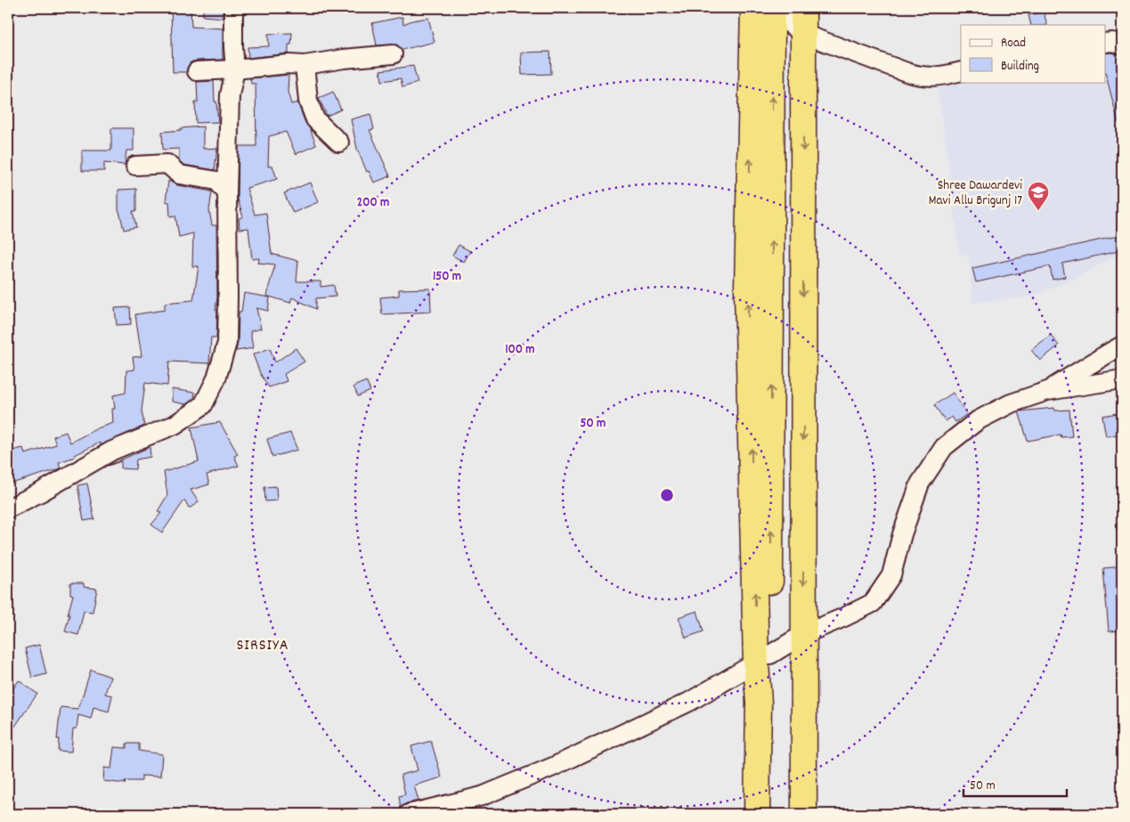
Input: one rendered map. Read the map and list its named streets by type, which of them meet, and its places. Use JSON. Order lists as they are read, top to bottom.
{
  "districts": ["SIRSIYA"],
  "places": {
    "school or university": ["Shree Dawardevi Mavi Allu Brigunj 17"]
  },
  "legend": ["Road", "Building"],
  "scale_bar": "50 m",
  "rings": [
    "200 m",
    "150 m",
    "100 m",
    "50 m"
  ]
}
